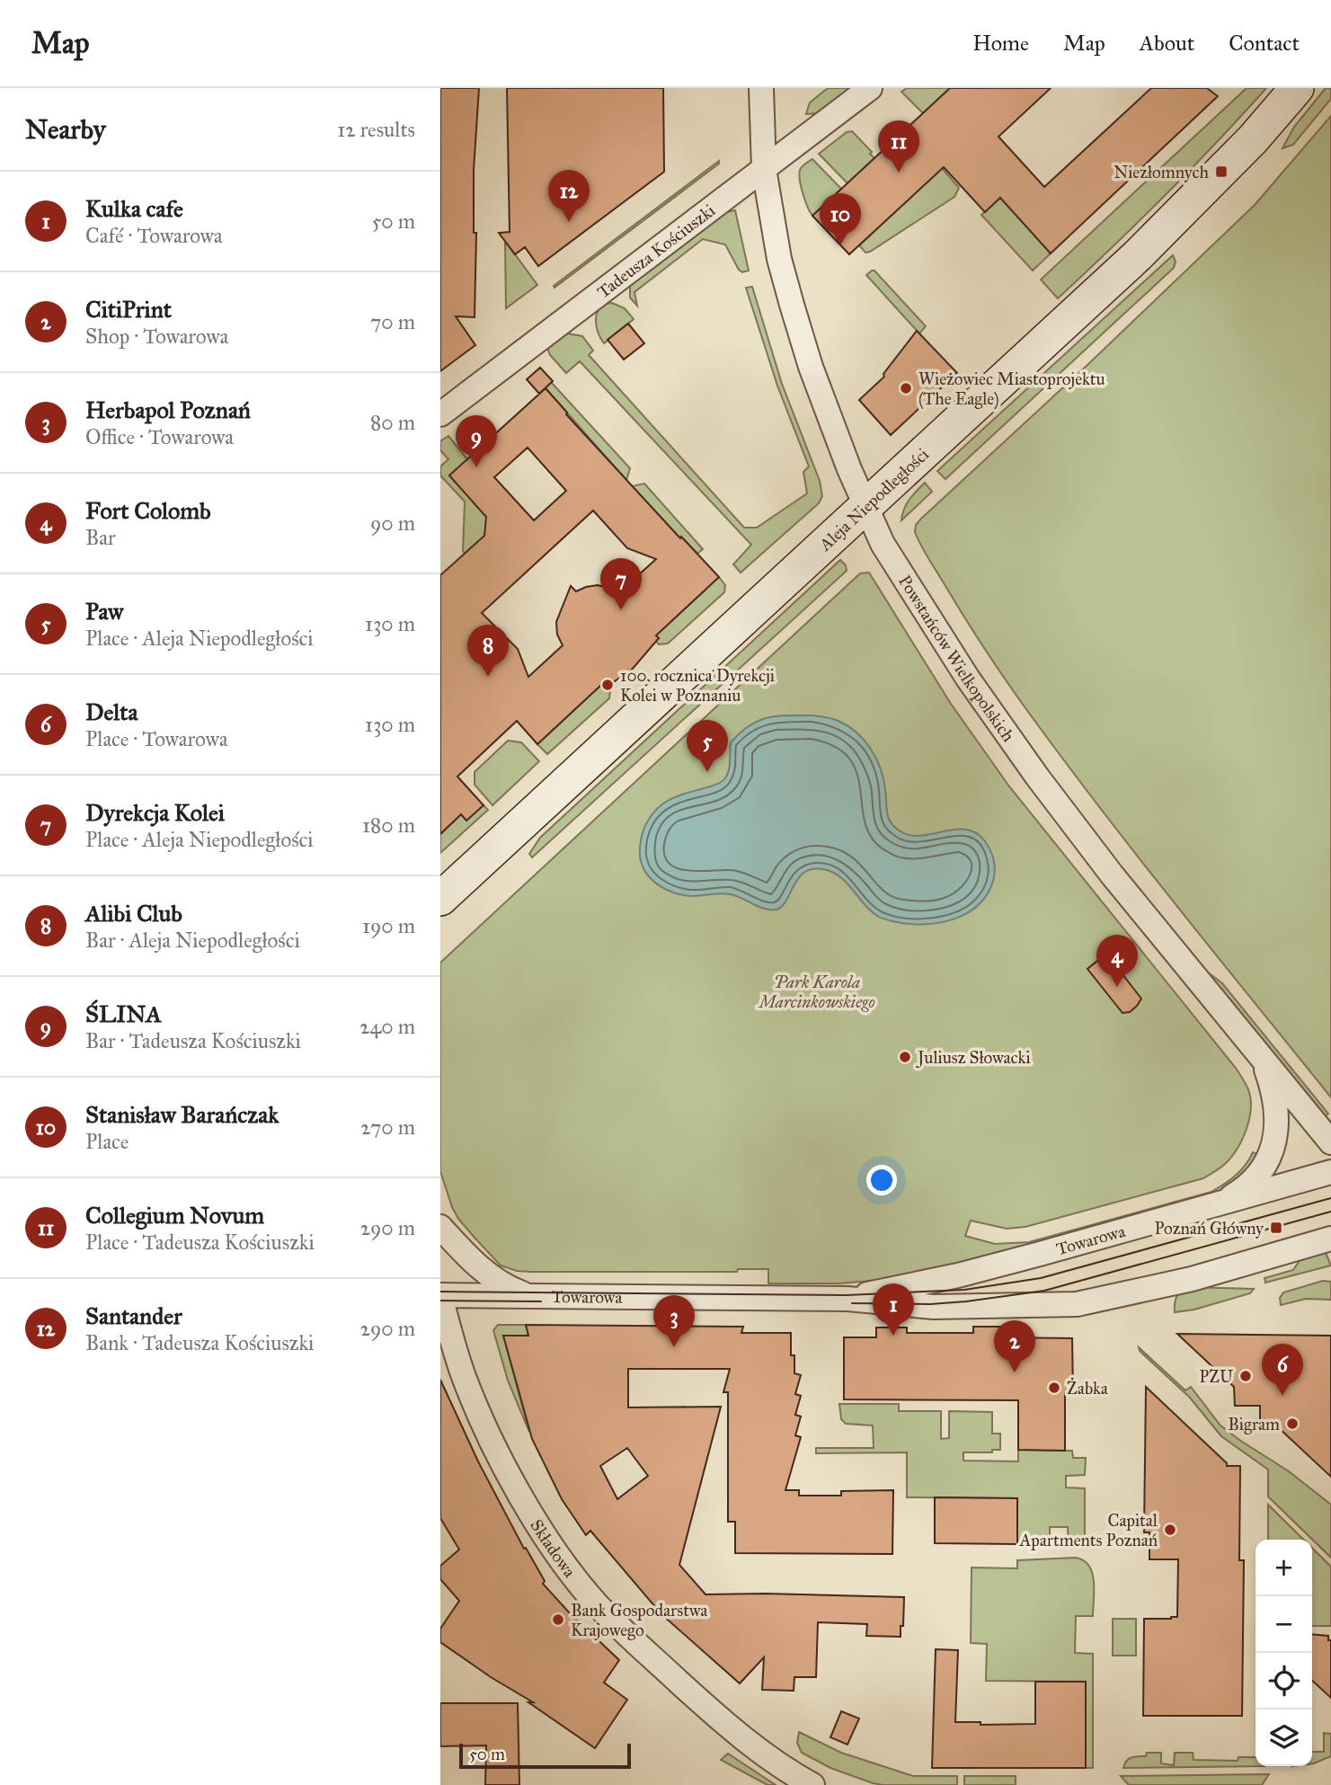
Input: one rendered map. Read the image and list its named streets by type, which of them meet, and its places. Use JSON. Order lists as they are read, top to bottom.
{
  "streets": {
    "street": [
      "Tadeusza Kościuszki",
      "Aleja Niepodległości",
      "Powstańców Wielkopolskich",
      "Towarowa",
      "Składowa"
    ]
  },
  "crossings": [
    ["Tadeusza Kościuszki", "Powstańców Wielkopolskich"],
    ["Aleja Niepodległości", "Powstańców Wielkopolskich"],
    ["Towarowa", "Składowa"]
  ],
  "parks": ["Park Karola Marcinkowskiego"],
  "places": {
    "transit": ["Niezłomnych", "Poznań Główny"],
    "other": [
      "Wieżowiec Miastoprojektu (The Eagle)",
      "100. rocznica Dyrekcji Kolei w Poznaniu",
      "Juliusz Słowacki",
      "PZU",
      "Żabka",
      "Bigram",
      "Capital Apartments Poznań",
      "Bank Gospodarstwa Krajowego"
    ]
  },
  "scale_bar": "50 m",
  "page": {
    "header": "Map",
    "nav": [
      "Home",
      "Map",
      "About",
      "Contact"
    ],
    "heading": ["Nearby", "12 results"],
    "pins": [
      "11",
      "12",
      "10",
      "9",
      "7",
      "8",
      "5",
      "4",
      "1",
      "3",
      "2",
      "6"
    ],
    "list": [
      {
        "mark": "1",
        "name": "Kulka cafe",
        "note": "Café · Towarowa",
        "value": "50 m"
      },
      {
        "mark": "2",
        "name": "CitiPrint",
        "note": "Shop · Towarowa",
        "value": "70 m"
      },
      {
        "mark": "3",
        "name": "Herbapol Poznań",
        "note": "Office · Towarowa",
        "value": "80 m"
      },
      {
        "mark": "4",
        "name": "Fort Colomb",
        "note": "Bar",
        "value": "90 m"
      },
      {
        "mark": "5",
        "name": "Paw",
        "note": "Place · Aleja Niepodległości",
        "value": "130 m"
      },
      {
        "mark": "6",
        "name": "Delta",
        "note": "Place · Towarowa",
        "value": "130 m"
      },
      {
        "mark": "7",
        "name": "Dyrekcja Kolei",
        "note": "Place · Aleja Niepodległości",
        "value": "180 m"
      },
      {
        "mark": "8",
        "name": "Alibi Club",
        "note": "Bar · Aleja Niepodległości",
        "value": "190 m"
      },
      {
        "mark": "9",
        "name": "ŚLINA",
        "note": "Bar · Tadeusza Kościuszki",
        "value": "240 m"
      },
      {
        "mark": "10",
        "name": "Stanisław Barańczak",
        "note": "Place",
        "value": "270 m"
      },
      {
        "mark": "11",
        "name": "Collegium Novum",
        "note": "Place · Tadeusza Kościuszki",
        "value": "290 m"
      },
      {
        "mark": "12",
        "name": "Santander",
        "note": "Bank · Tadeusza Kościuszki",
        "value": "290 m"
      }
    ],
    "map_buttons": ["+", "−"],
    "scale": "50 m"
  }
}
